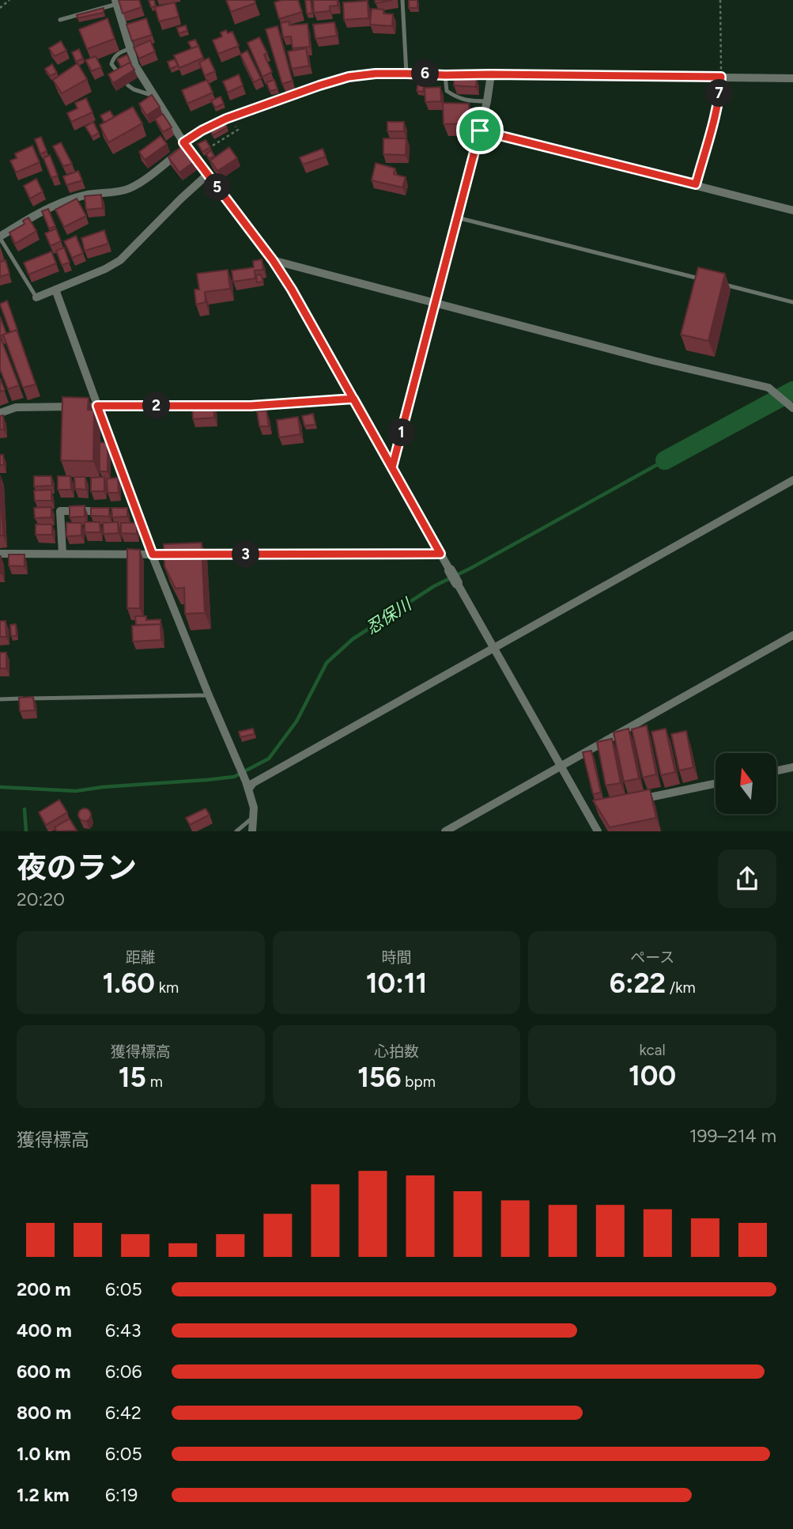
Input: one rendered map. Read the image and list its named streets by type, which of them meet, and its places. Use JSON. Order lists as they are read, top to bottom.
{
  "water": ["忍保川"],
  "north": "top",
  "page": {
    "pins": [
      "6",
      "7",
      "5",
      "2",
      "1",
      "3"
    ],
    "heading": ["夜のラン", "20:20"],
    "stats": [
      ["距離", "1.60 km"],
      ["時間", "10:11"],
      ["ペース", "6:22 /km"],
      ["獲得標高", "15 m"],
      ["心拍数", "156 bpm"],
      ["kcal", "100"]
    ],
    "chart": ["獲得標高", "199–214 m"],
    "list": [
      {
        "name": "200 m",
        "note": "6:05"
      },
      {
        "name": "400 m",
        "note": "6:43"
      },
      {
        "name": "600 m",
        "note": "6:06"
      },
      {
        "name": "800 m",
        "note": "6:42"
      },
      {
        "name": "1.0 km",
        "note": "6:05"
      },
      {
        "name": "1.2 km",
        "note": "6:19"
      }
    ]
  }
}
